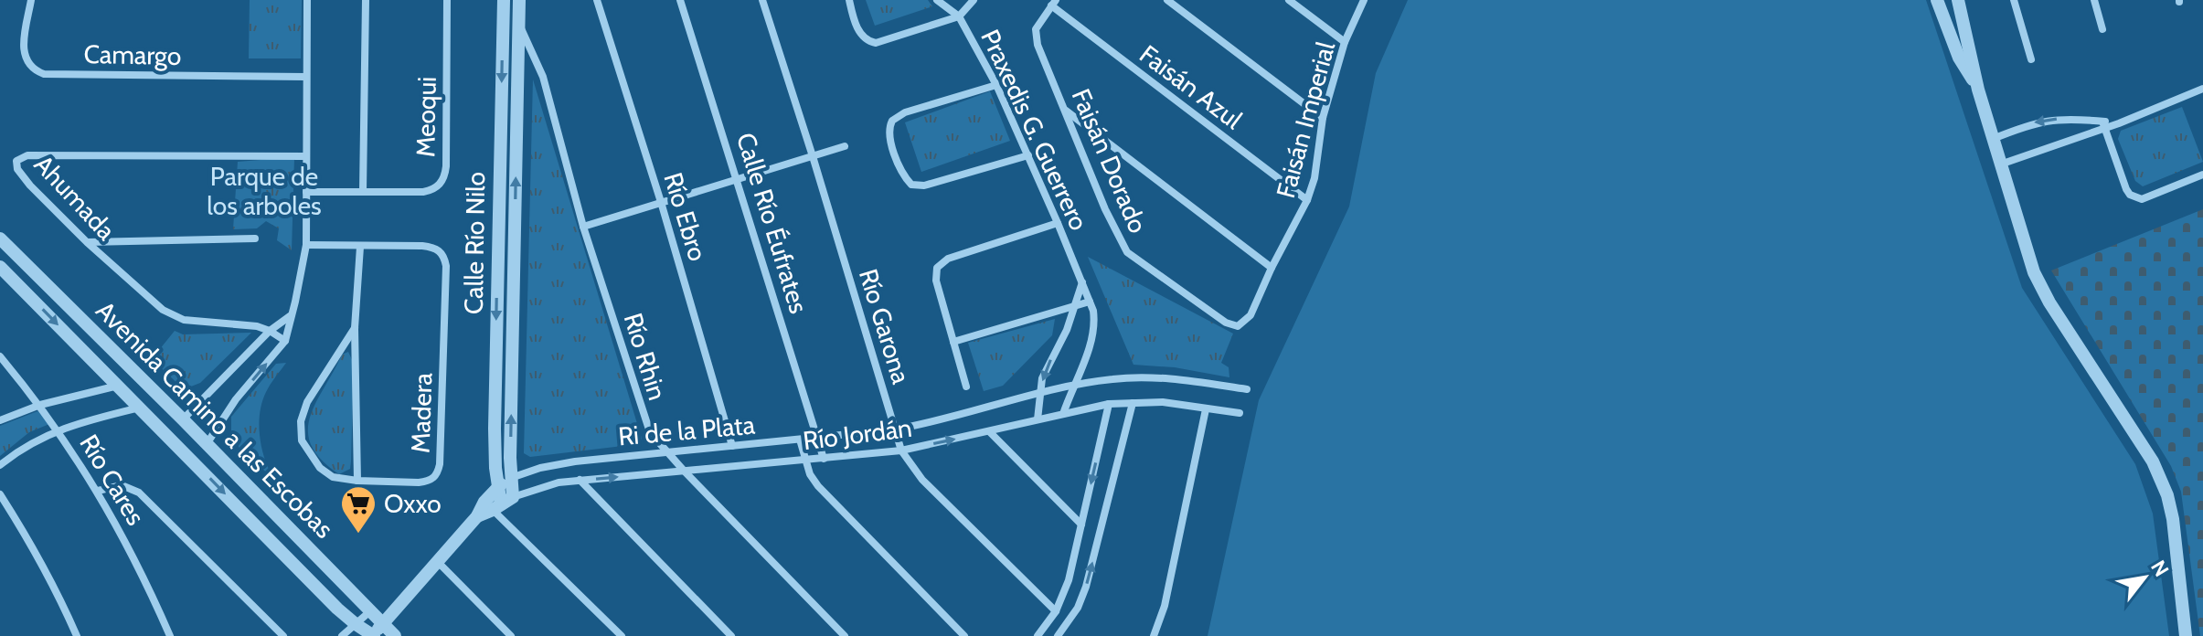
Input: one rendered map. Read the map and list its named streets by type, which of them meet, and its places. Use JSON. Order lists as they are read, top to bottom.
{
  "streets": {
    "street": [
      "Camargo",
      "Faisán Azul",
      "Meoqui",
      "Faisán Imperial",
      "Praxedis G. Guerrero",
      "Faisán Dorado",
      "Ahumada",
      "Río Ebro",
      "Calle Río Éufrates",
      "Calle Río Nilo",
      "Río Garona",
      "Río Rhin",
      "Madera",
      "Avenida Camino a las Escobas",
      "Ri de la Plata",
      "Río Jordán",
      "Río Cares"
    ]
  },
  "crossings": [
    ["Faisán Azul", "Faisán Imperial"],
    ["Faisán Azul", "Faisán Dorado"],
    ["Faisán Imperial", "Faisán Dorado"],
    ["Praxedis G. Guerrero", "Río Jordán"],
    ["Río Ebro", "Ri de la Plata"],
    ["Calle Río Éufrates", "Ri de la Plata"],
    ["Calle Río Éufrates", "Río Jordán"],
    ["Calle Río Nilo", "Río Rhin"],
    ["Calle Río Nilo", "Ri de la Plata"],
    ["Calle Río Nilo", "Río Jordán"],
    ["Río Garona", "Ri de la Plata"],
    ["Río Garona", "Río Jordán"],
    ["Río Rhin", "Ri de la Plata"],
    ["Río Rhin", "Río Jordán"]
  ],
  "parks": ["Parque de los arboles"],
  "places": {
    "supermarket": ["Oxxo"]
  },
  "north": "top right"
}
